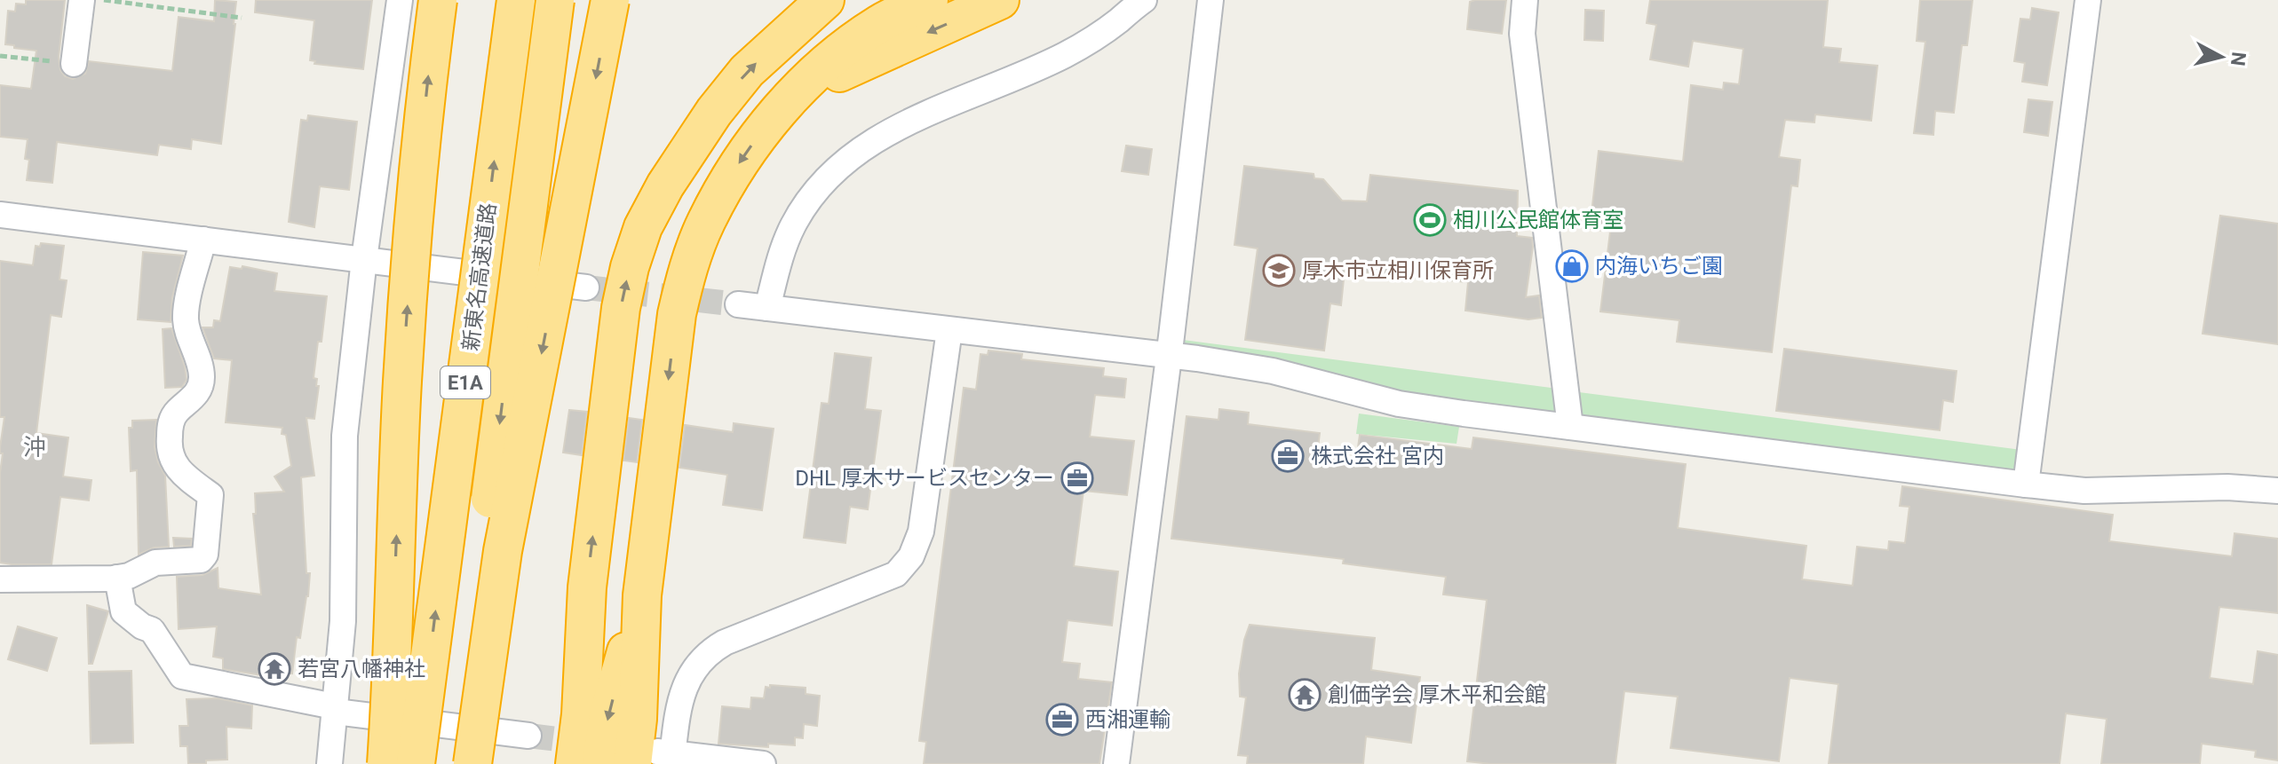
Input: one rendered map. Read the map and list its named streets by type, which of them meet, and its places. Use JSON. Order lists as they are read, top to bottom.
{
  "streets": {
    "highway": ["新東名高速道路", "E1A"]
  },
  "districts": ["沖"],
  "places": {
    "sports": ["相川公民館体育室"],
    "shop": ["内海いちご園"],
    "school or university": ["厚木市立相川保育所"],
    "office": ["株式会社 宮内", "DHL 厚木サービスセンター", "西湘運輸"],
    "temple": ["若宮八幡神社", "創価学会 厚木平和会館"]
  },
  "north": "right"
}
